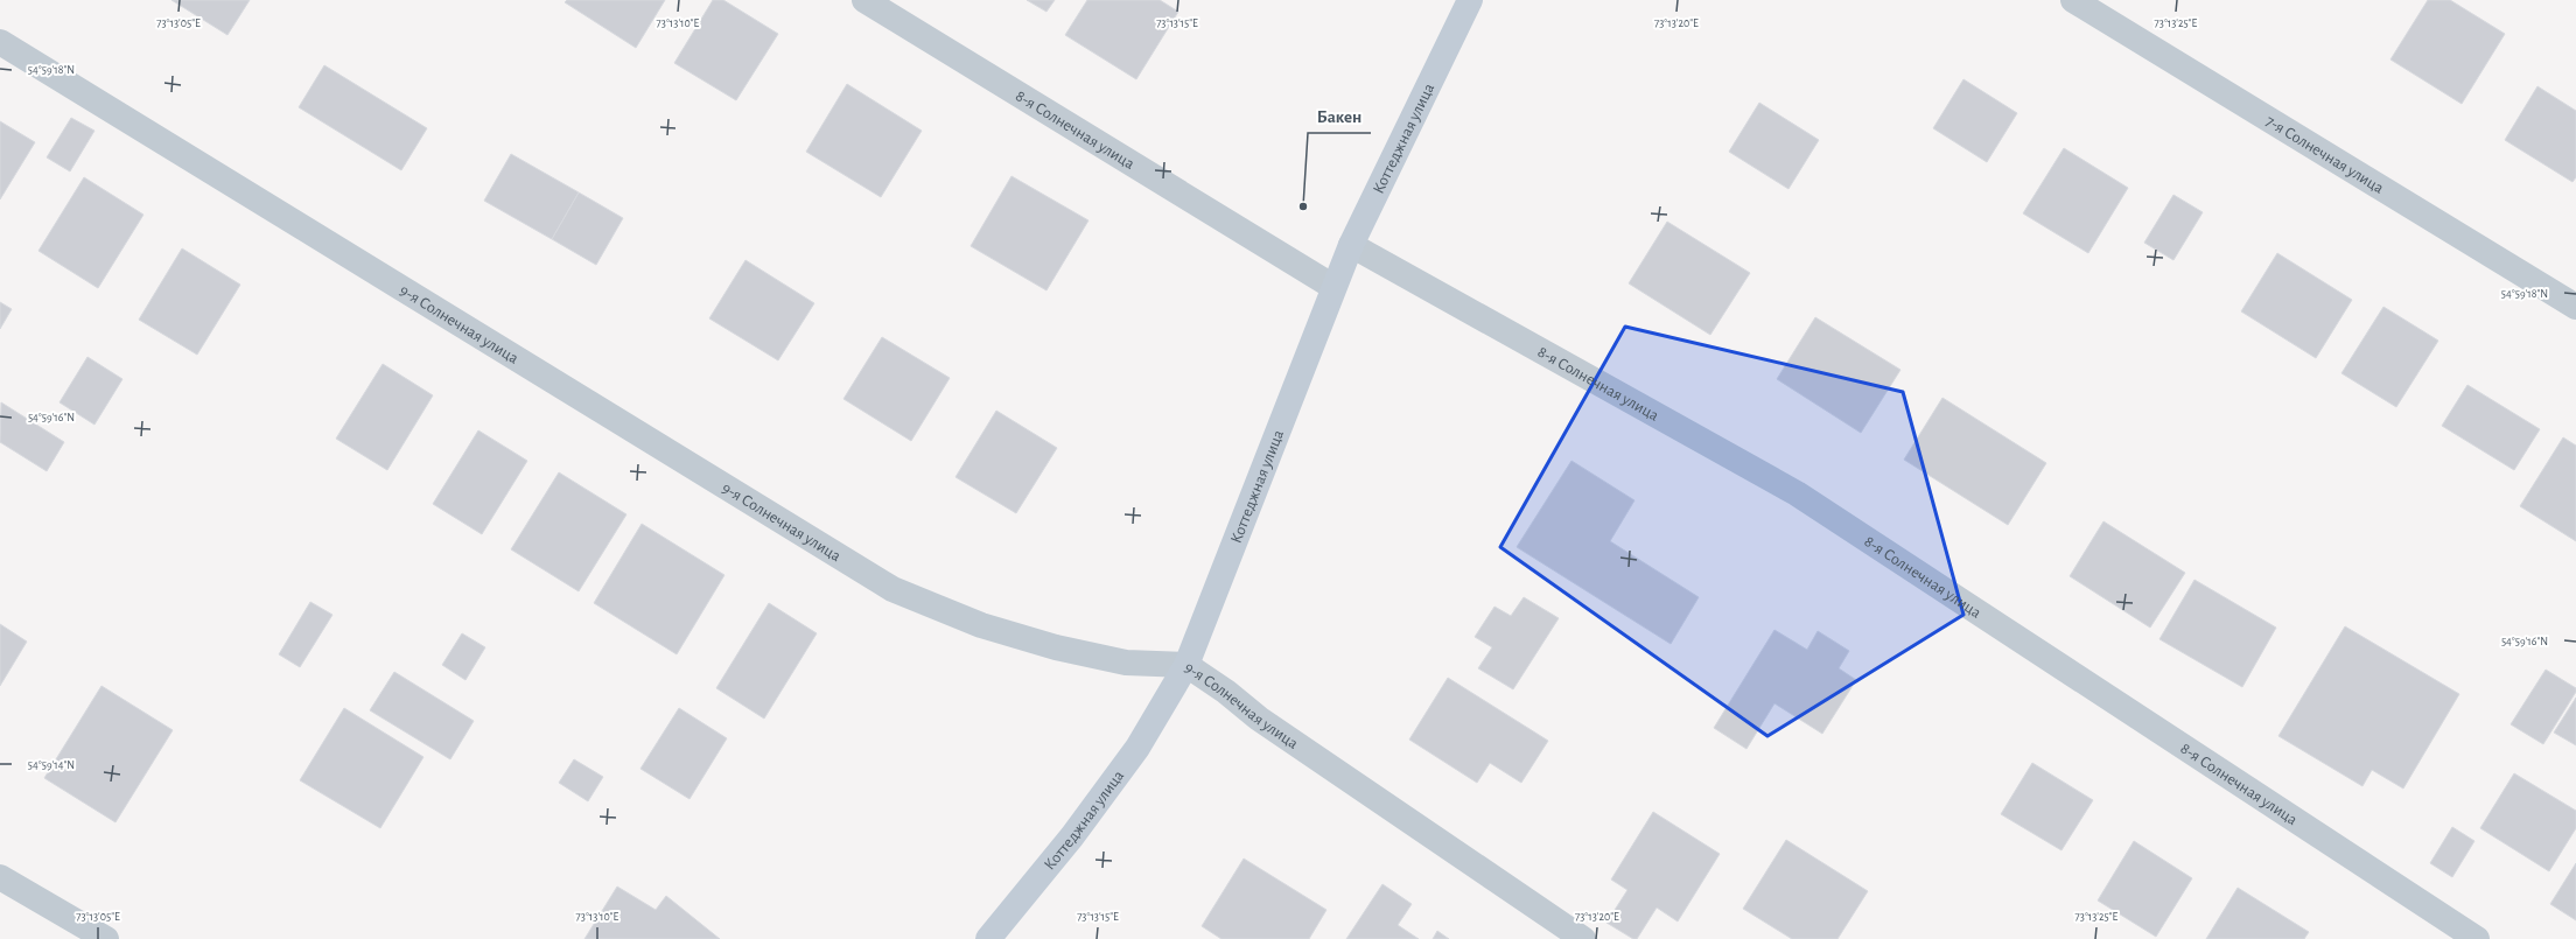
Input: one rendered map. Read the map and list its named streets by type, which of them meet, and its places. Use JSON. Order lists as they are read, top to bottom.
{
  "streets": {
    "street": [
      "8-я Солнечная улица",
      "Коттеджная улица",
      "7-я Солнечная улица",
      "9-я Солнечная улица"
    ]
  },
  "crossings": [
    ["8-я Солнечная улица", "Коттеджная улица"],
    ["Коттеджная улица", "9-я Солнечная улица"]
  ],
  "places": ["Бакен"],
  "coordinates": [
    "73°13'05\"E",
    "73°13'10\"E",
    "73°13'15\"E",
    "73°13'20\"E",
    "73°13'25\"E",
    "54°59'18\"N",
    "54°59'16\"N",
    "54°59'14\"N"
  ]
}
